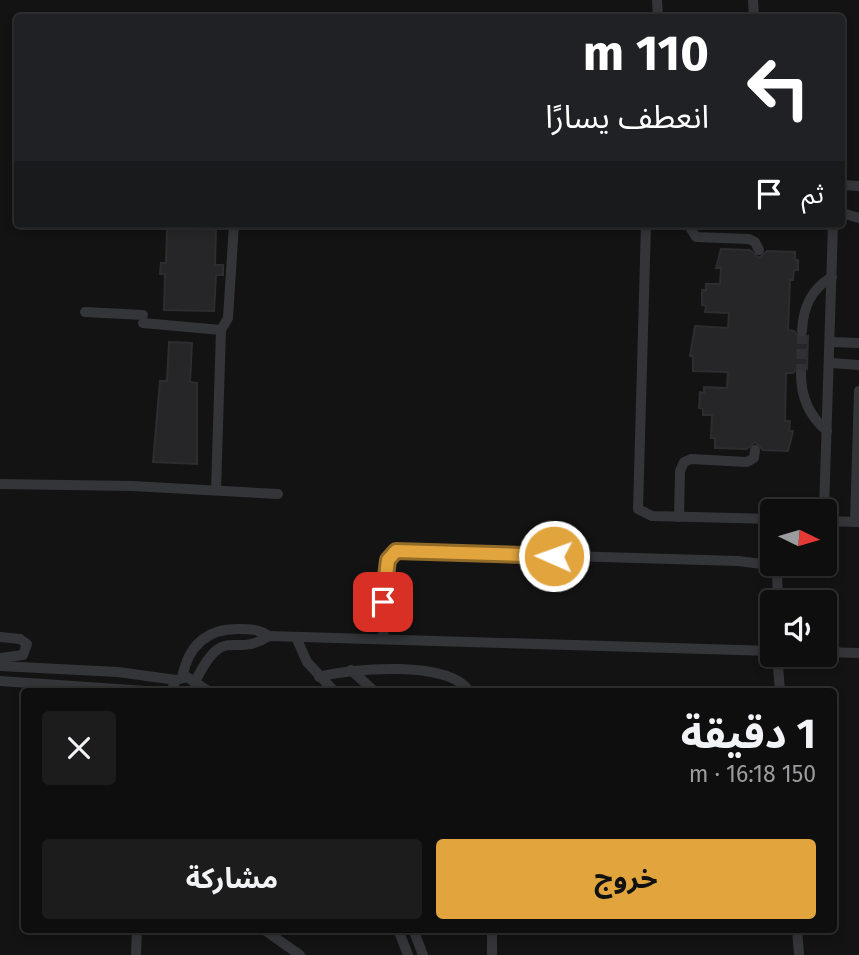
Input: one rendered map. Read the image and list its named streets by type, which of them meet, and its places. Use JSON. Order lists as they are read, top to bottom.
{
  "north": "right",
  "page": {
    "turn": ["110 m", "انعطف يسارًا"],
    "then": "ثم",
    "heading": ["1 دقيقة", "150 m · 16:18"],
    "buttons": ["خروج", "مشاركة"]
  }
}
